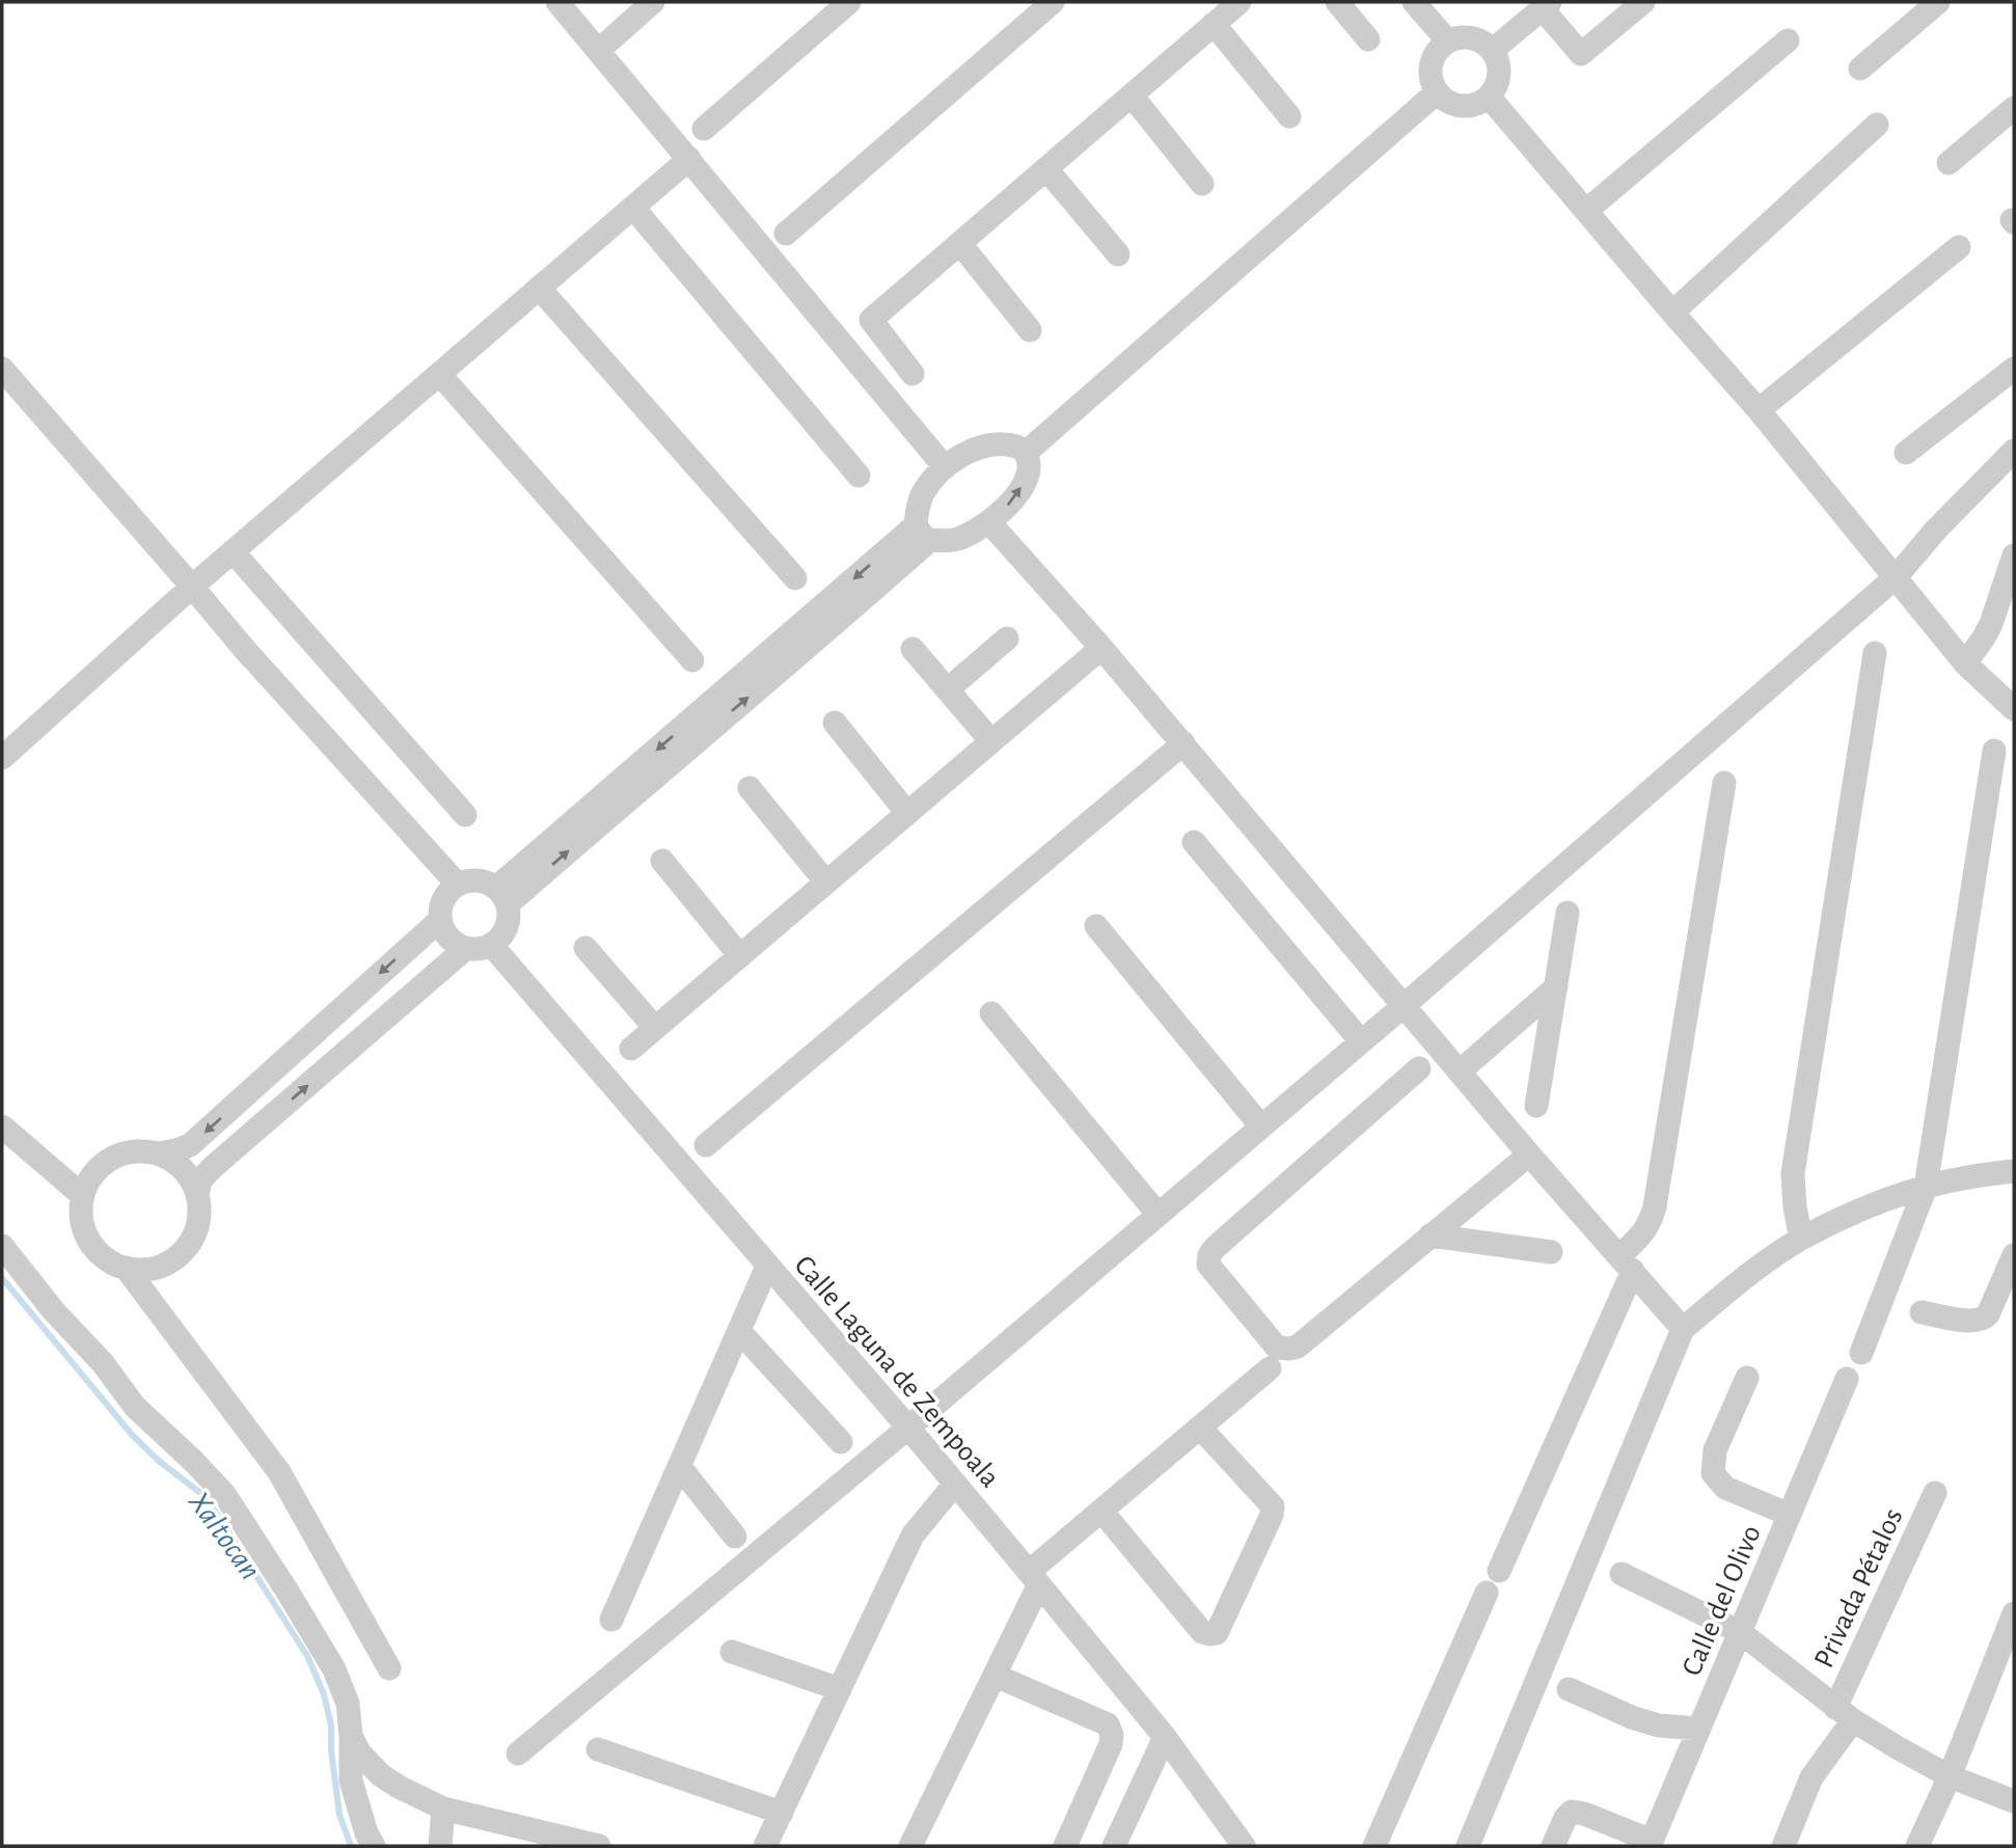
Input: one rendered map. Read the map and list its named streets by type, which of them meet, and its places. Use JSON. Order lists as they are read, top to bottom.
{
  "streets": {
    "street": ["Calle Laguna de Zempoala", "Privada Pétalos", "Calle del Olivo"]
  },
  "water": ["Xaltocan"]
}
